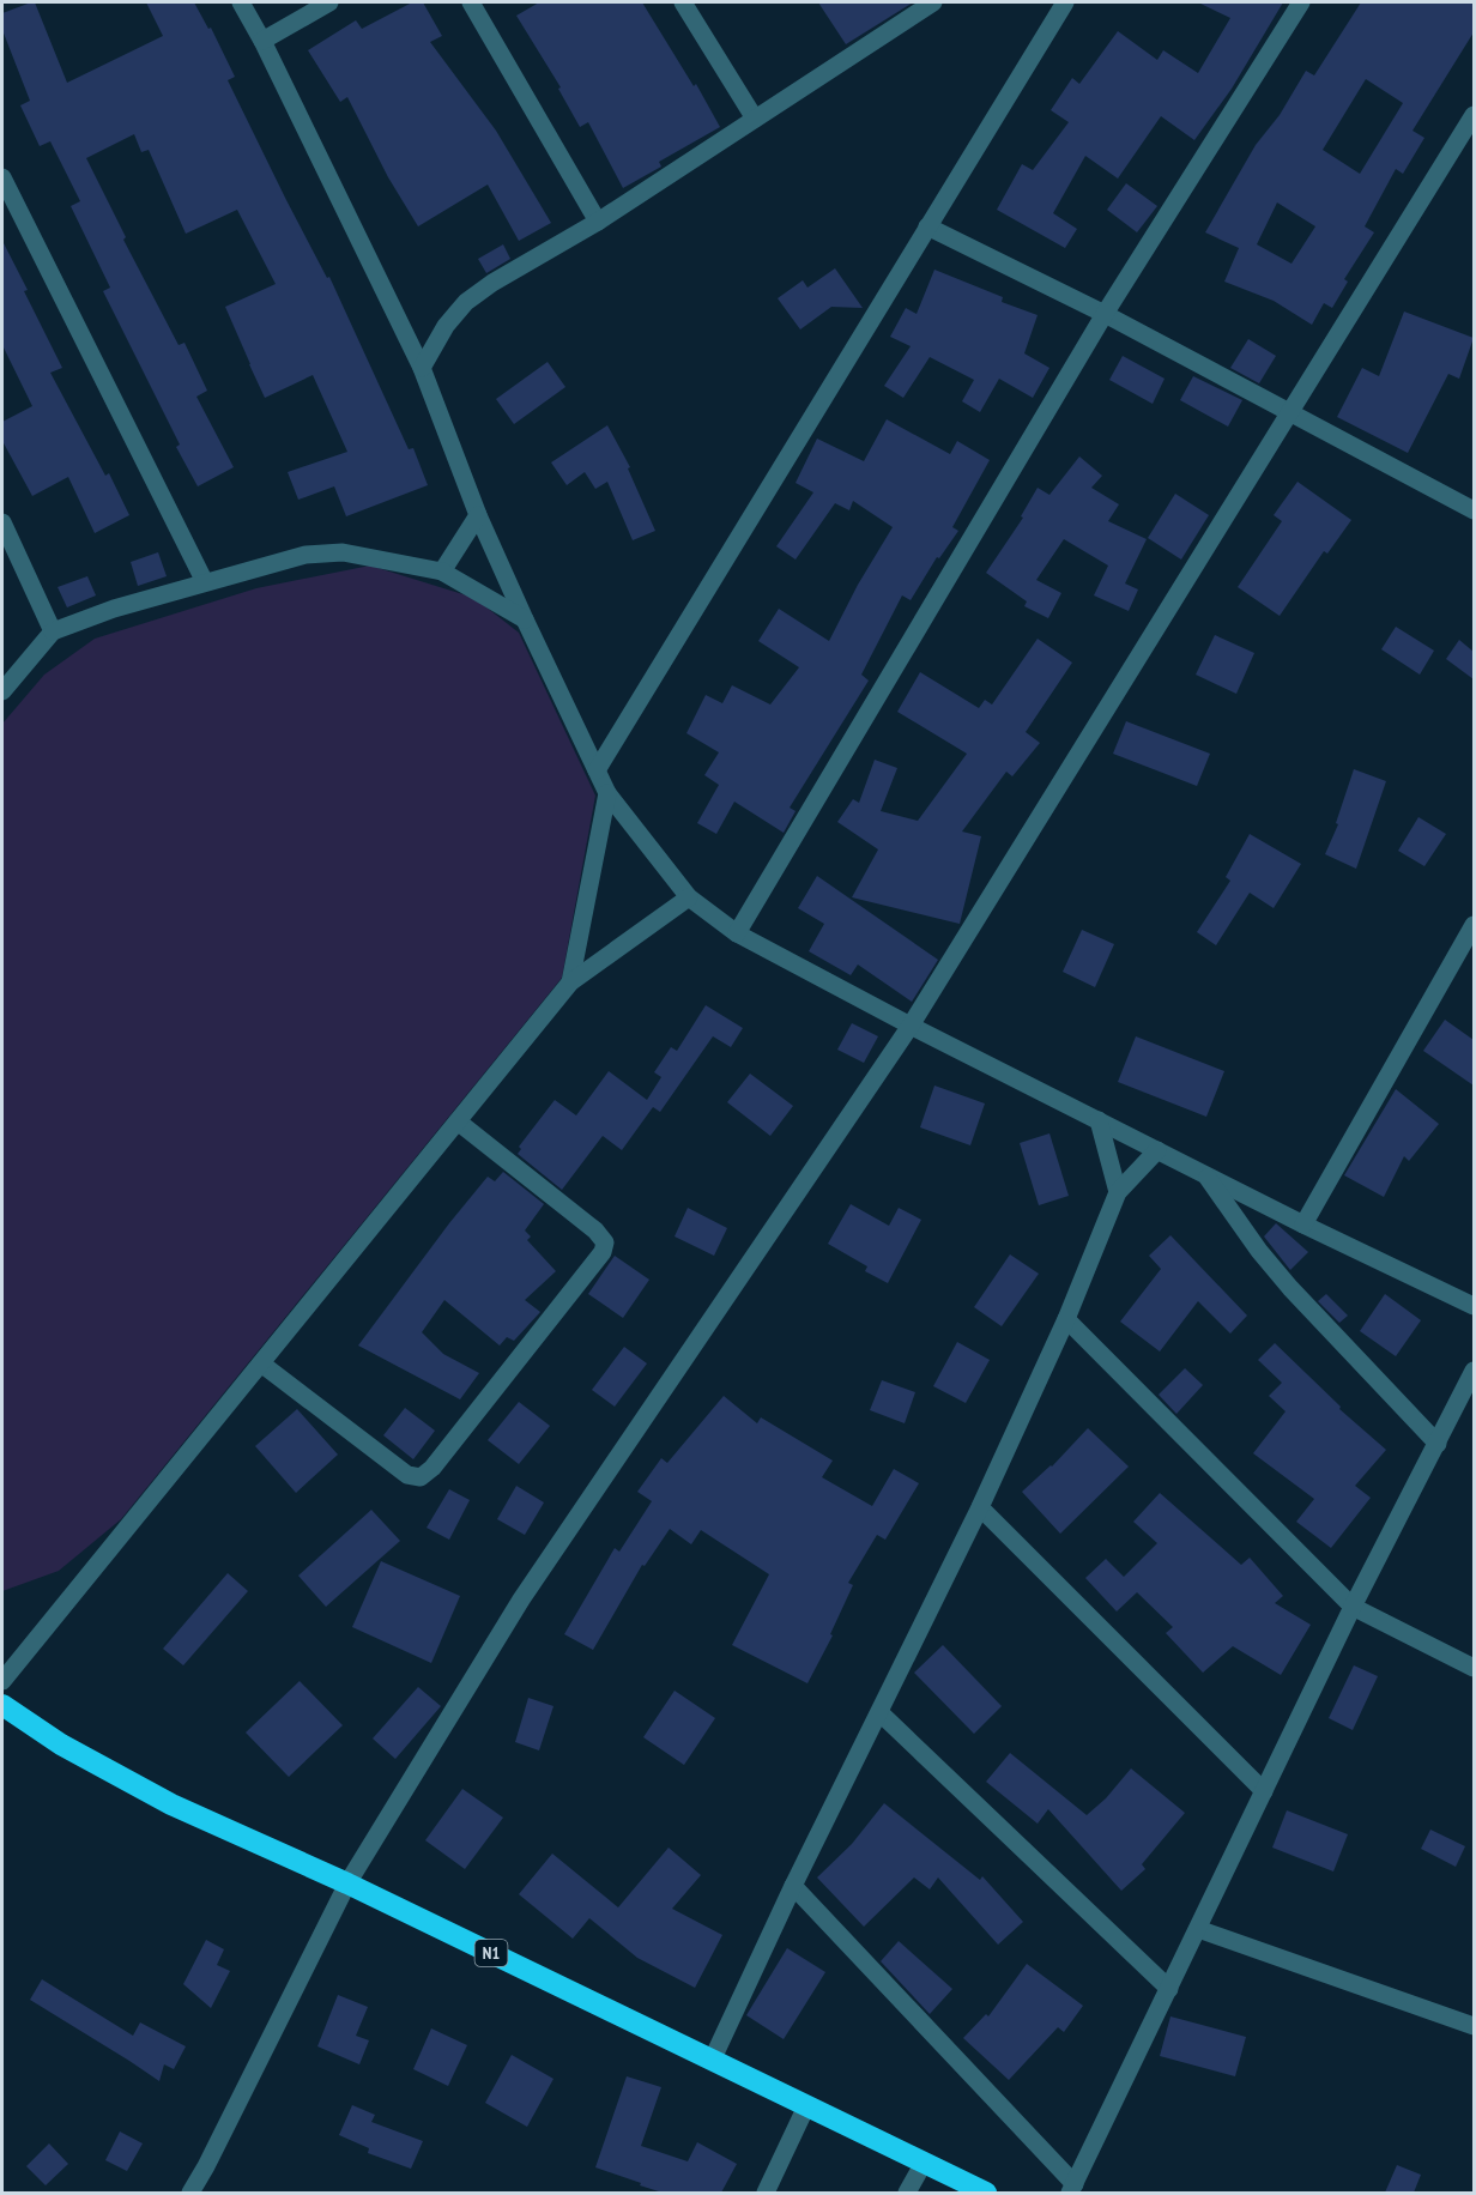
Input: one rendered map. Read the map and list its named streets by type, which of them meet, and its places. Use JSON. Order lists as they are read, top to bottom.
{
  "streets": {
    "highway": ["N1"]
  }
}
